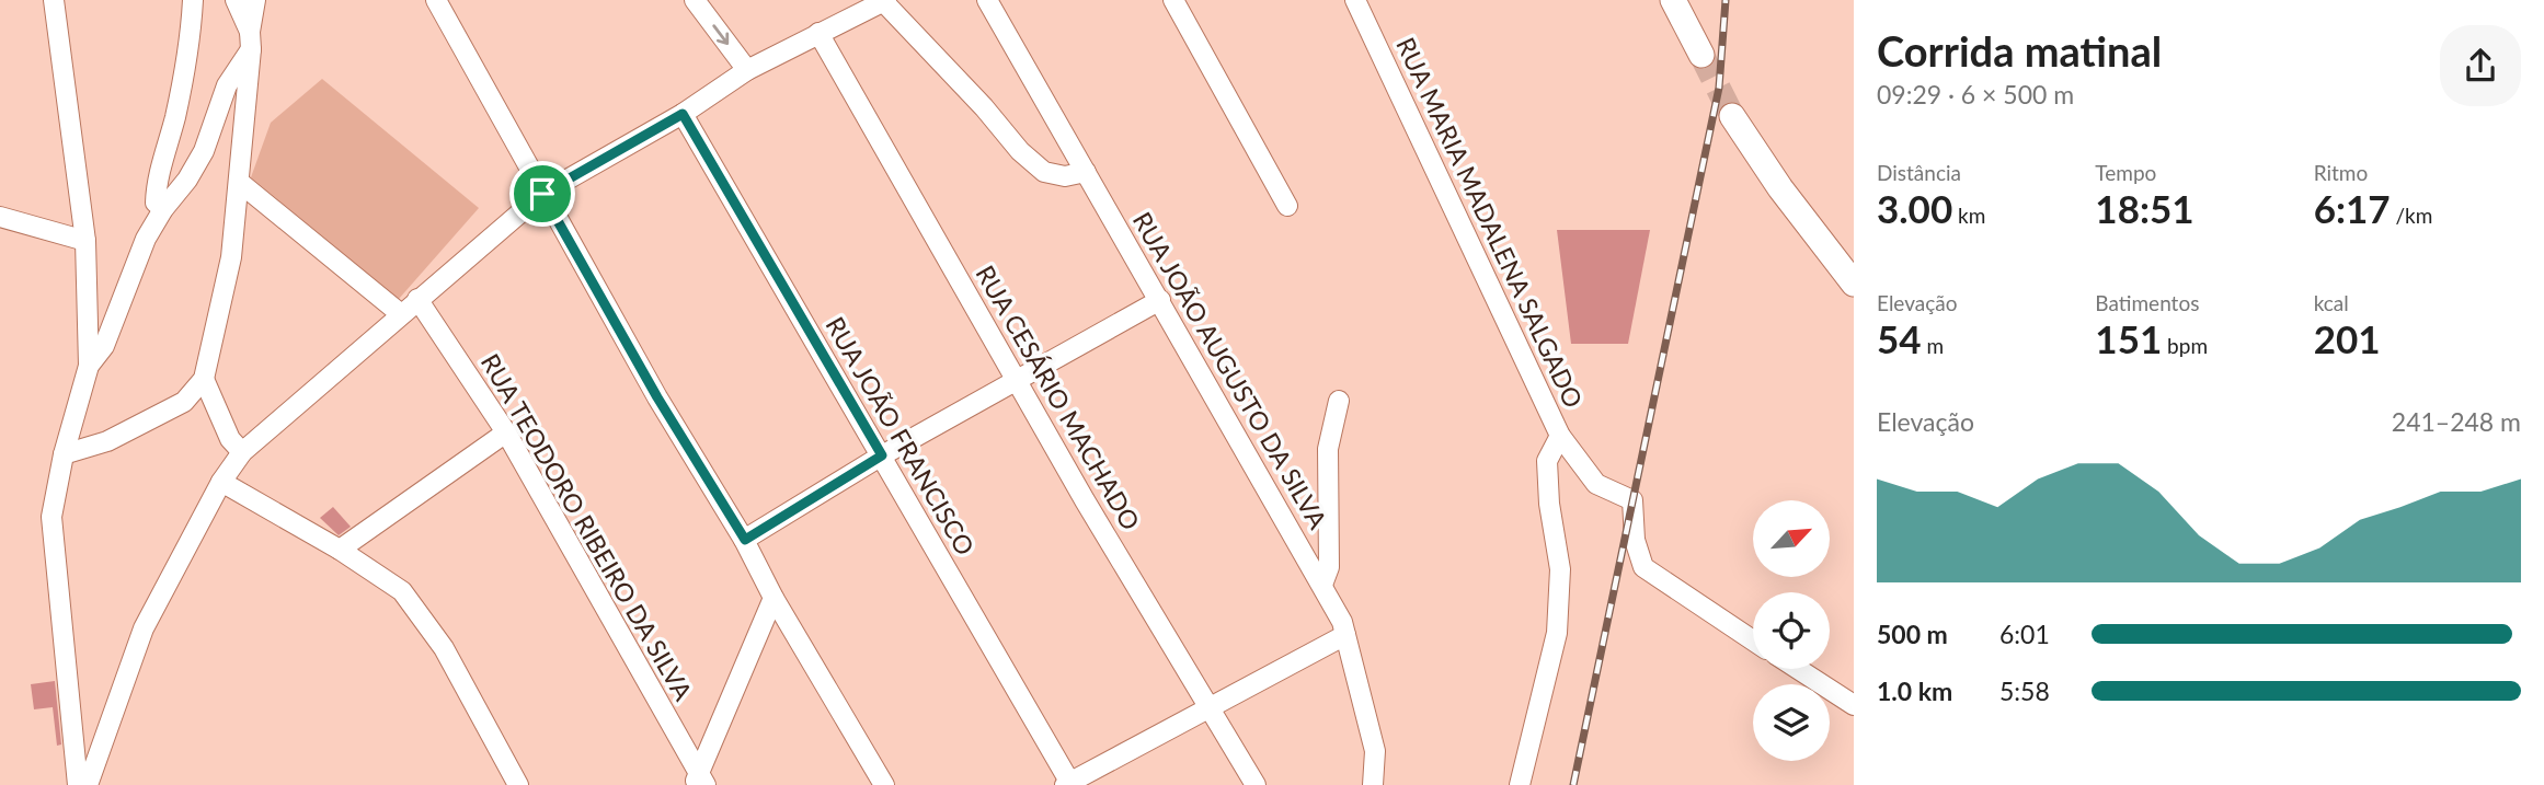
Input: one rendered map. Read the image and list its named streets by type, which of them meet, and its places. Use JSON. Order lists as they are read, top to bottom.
{
  "streets": {
    "street": [
      "RUA MARIA MADALENA SALGADO",
      "RUA JOÃO AUGUSTO DA SILVA",
      "RUA CESÁRIO MACHADO",
      "RUA JOÃO FRANCISCO",
      "RUA TEODORO RIBEIRO DA SILVA"
    ]
  },
  "north": "top right",
  "page": {
    "heading": ["Corrida matinal", "09:29 · 6 × 500 m"],
    "stats": [
      ["Distância", "3.00 km"],
      ["Tempo", "18:51"],
      ["Ritmo", "6:17 /km"],
      ["Elevação", "54 m"],
      ["Batimentos", "151 bpm"],
      ["kcal", "201"]
    ],
    "chart": ["Elevação", "241–248 m"],
    "list": [
      {
        "name": "500 m",
        "note": "6:01"
      },
      {
        "name": "1.0 km",
        "note": "5:58"
      }
    ]
  }
}
